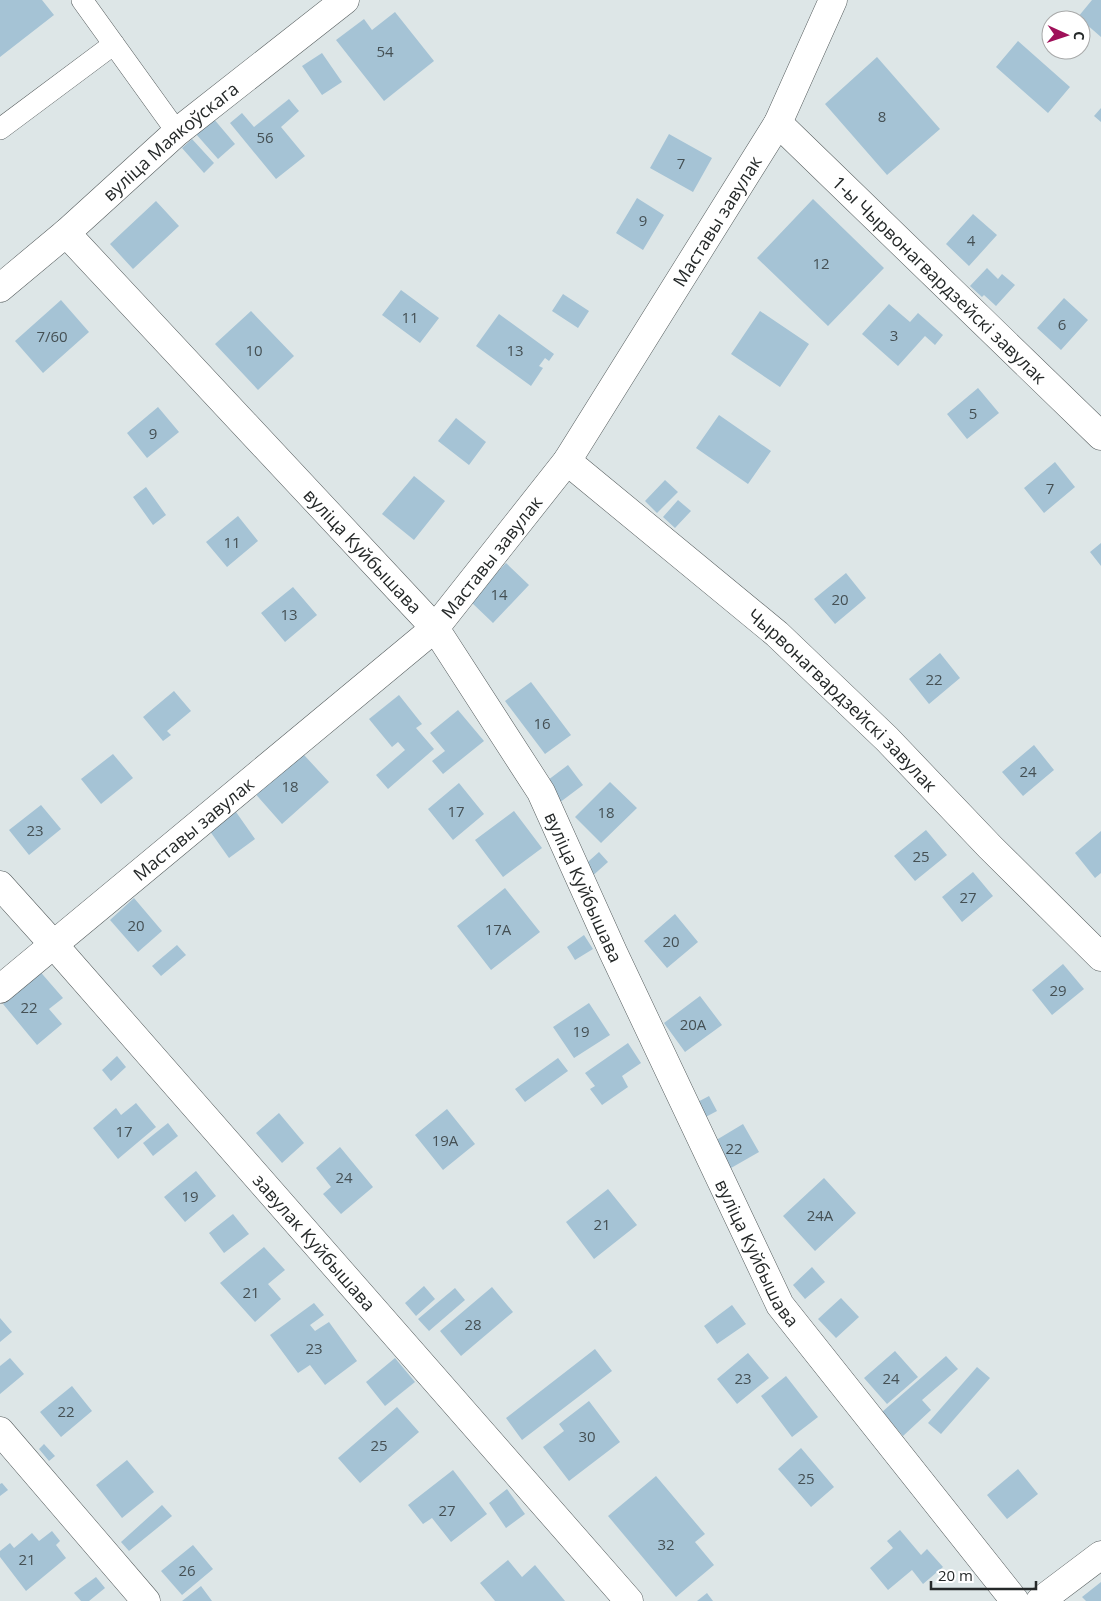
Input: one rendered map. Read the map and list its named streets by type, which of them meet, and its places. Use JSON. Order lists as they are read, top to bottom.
{
  "streets": {
    "street": [
      "вуліца Маякоўскага",
      "Маставы завулак",
      "1-ы Чырвонагвардзейскі завулак",
      "вуліца Куйбышава",
      "Чырвонагвардзейскі завулак",
      "завулак Куйбышава"
    ]
  },
  "crossings": [
    ["вуліца Маякоўскага", "вуліца Куйбышава"],
    ["Маставы завулак", "1-ы Чырвонагвардзейскі завулак"],
    ["Маставы завулак", "вуліца Куйбышава"],
    ["Маставы завулак", "Чырвонагвардзейскі завулак"],
    ["Маставы завулак", "завулак Куйбышава"]
  ],
  "house_numbers": [
    "54",
    "8",
    "56",
    "7",
    "9",
    "4",
    "12",
    "11",
    "6",
    "3",
    "7/60",
    "10",
    "13",
    "5",
    "9",
    "7",
    "11",
    "14",
    "20",
    "13",
    "22",
    "16",
    "24",
    "18",
    "17",
    "18",
    "23",
    "25",
    "27",
    "20",
    "17А",
    "20",
    "29",
    "22",
    "20А",
    "19",
    "17",
    "19А",
    "22",
    "24",
    "19",
    "24А",
    "21",
    "21",
    "28",
    "23",
    "23",
    "24",
    "22",
    "30",
    "25",
    "25",
    "27",
    "32",
    "21",
    "26"
  ],
  "scale_bar": "20 m",
  "north": "right"
}
